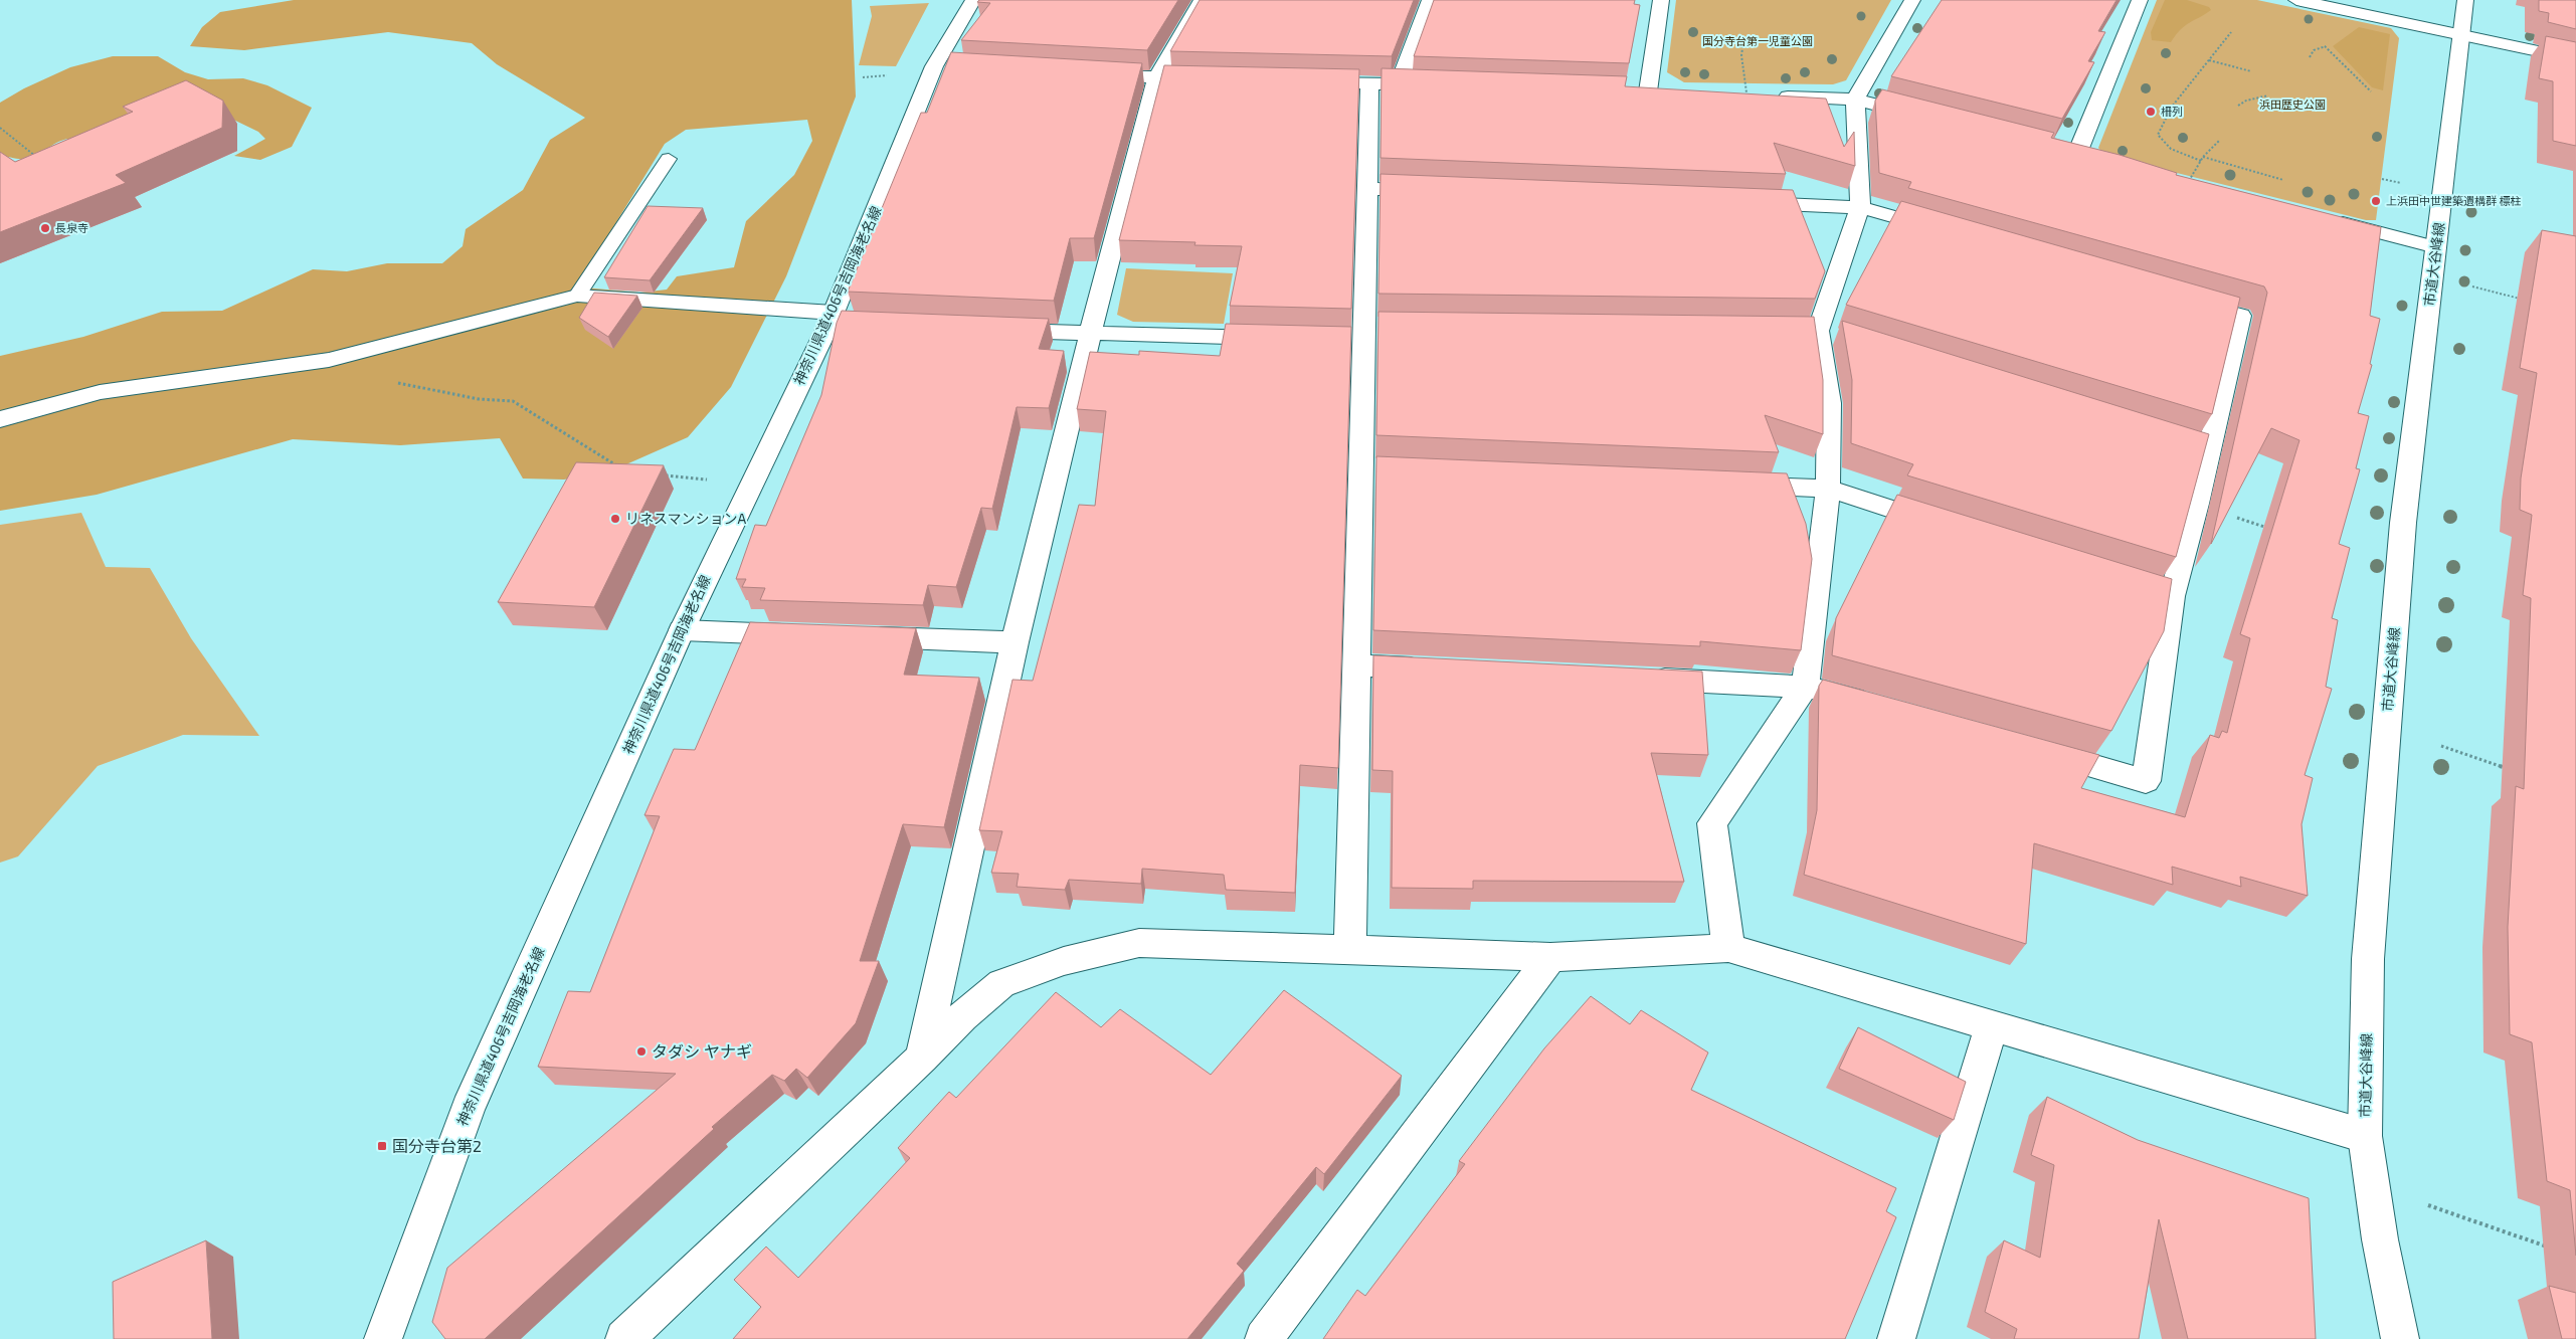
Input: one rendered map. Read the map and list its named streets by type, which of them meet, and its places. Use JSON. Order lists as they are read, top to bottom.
{
  "streets": {
    "street": ["市道大谷峰線", "神奈川県道406号吉岡海老名線"]
  },
  "parks": ["国分寺台第一児童公園", "浜田歴史公園"],
  "places": {
    "other": [
      "柵列",
      "上浜田中世建築遺構群 標柱",
      "長泉寺",
      "リネスマンションA",
      "タダシ ヤナギ"
    ],
    "transit": ["国分寺台第2"]
  }
}
